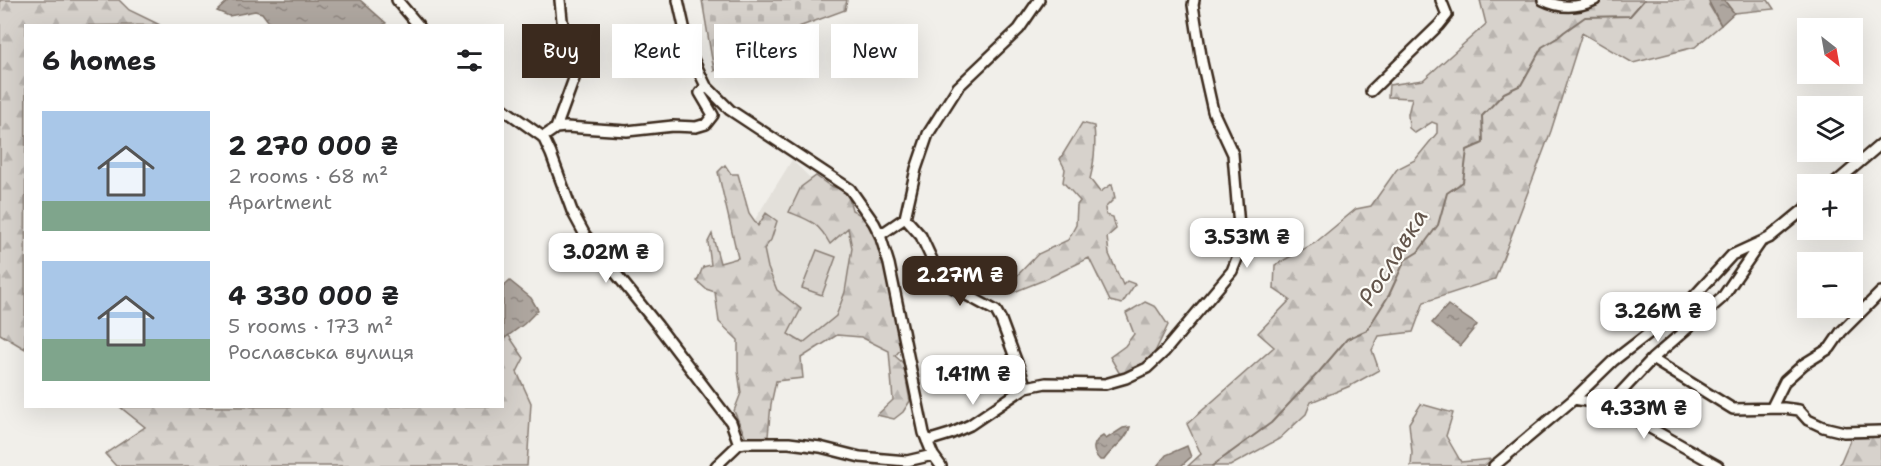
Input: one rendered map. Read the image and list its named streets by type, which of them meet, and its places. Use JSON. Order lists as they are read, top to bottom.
{
  "water": ["Рославка"],
  "north": "bottom right",
  "page": {
    "map_buttons": ["+", "−"],
    "chip": [
      "Buy",
      "Rent",
      "Filters",
      "New"
    ],
    "heading": "6 homes",
    "list": [
      {
        "name": "2 270 000 ₴",
        "note": "2 rooms · 68 m² · Apartment"
      },
      {
        "name": "4 330 000 ₴",
        "note": "5 rooms · 173 m² · Рославська вулиця"
      }
    ],
    "price": [
      "3.53M ₴",
      "3.02M ₴",
      "2.27M ₴",
      "3.26M ₴",
      "1.41M ₴",
      "4.33M ₴"
    ]
  }
}
